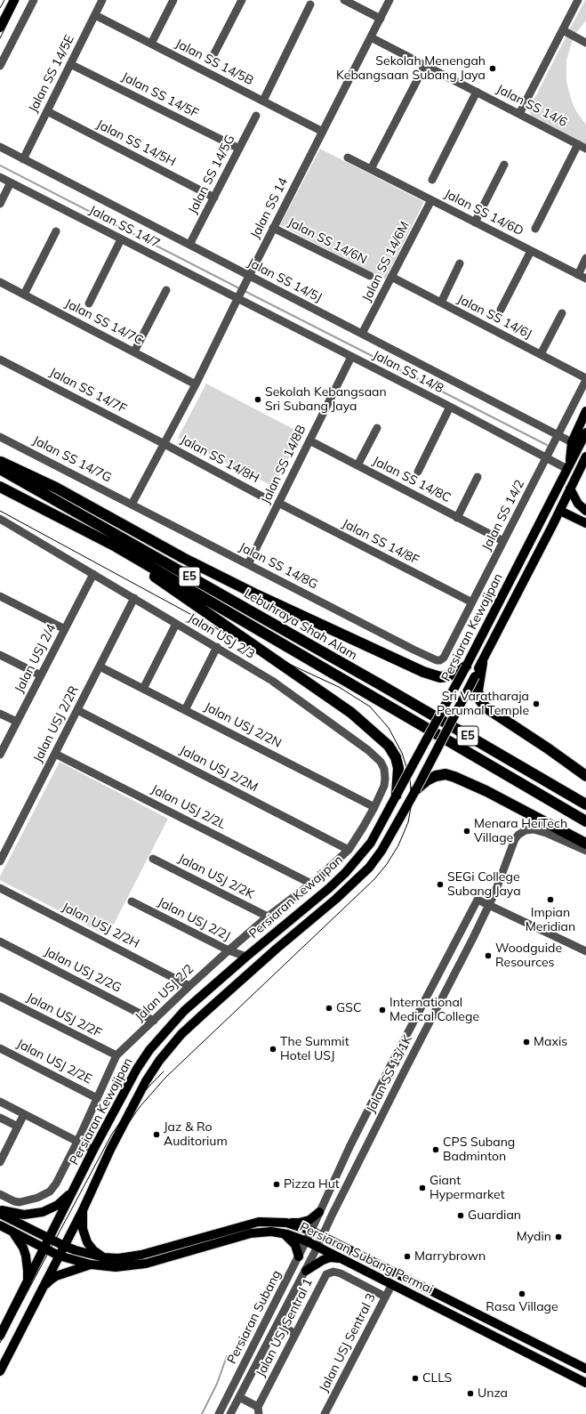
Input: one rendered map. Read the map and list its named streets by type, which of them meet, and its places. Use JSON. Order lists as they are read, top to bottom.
{
  "streets": {
    "highway": ["E5", "Lebuhraya Shah Alam"],
    "main road": ["Persiaran Kewajipan", "Persiaran Subang Permai"],
    "street": [
      "Jalan SS 14/5B",
      "Jalan SS 14/5E",
      "Jalan SS 14/5F",
      "Jalan SS 14/6",
      "Jalan SS 14/5H",
      "Jalan SS 14/5G",
      "Jalan SS 14",
      "Jalan SS 14/6D",
      "Jalan SS 14/7",
      "Jalan SS 14/6N",
      "Jalan SS 14/6M",
      "Jalan SS 14/5J",
      "Jalan SS 14/6J",
      "Jalan SS 14/7C",
      "Jalan SS 14/8",
      "Jalan SS 14/7F",
      "Jalan SS 14/7G",
      "Jalan SS 14/8H",
      "Jalan SS 14/8B",
      "Jalan SS 14/8C",
      "Jalan SS 14/2",
      "Jalan SS 14/8F",
      "Jalan SS 14/8G",
      "Jalan USJ 2/3",
      "Jalan USJ 2/4",
      "Jalan USJ 2/2R",
      "Jalan USJ 2/2N",
      "Jalan USJ 2/2M",
      "Jalan USJ 2/2L",
      "Jalan USJ 2/2K",
      "Jalan USJ 2/2J",
      "Jalan USJ 2/2H",
      "Jalan USJ 2/2G",
      "Jalan USJ 2/2",
      "Jalan USJ 2/2F",
      "Jalan USJ 2/2E",
      "Jalan SS 13/1K",
      "Persiaran Subang",
      "Jalan USJ Sentral 1",
      "Jalan USJ Sentral 3"
    ]
  },
  "crossings": [
    ["Jalan SS 14/5B", "Jalan SS 14/5E"],
    ["Jalan SS 14/5B", "Jalan SS 14"],
    ["Jalan SS 14/5E", "Jalan SS 14/5F"],
    ["Jalan SS 14/5E", "Jalan SS 14/5H"],
    ["Jalan SS 14/5E", "Jalan SS 14/5J"],
    ["Jalan SS 14/5F", "Jalan SS 14/5G"],
    ["Jalan SS 14/6", "Jalan SS 14"],
    ["Jalan SS 14/5H", "Jalan SS 14/5G"],
    ["Jalan SS 14/5G", "Jalan SS 14/5J"],
    ["Jalan SS 14", "Jalan SS 14/7"],
    ["Jalan SS 14", "Jalan SS 14/6N"],
    ["Jalan SS 14", "Jalan SS 14/5J"],
    ["Jalan SS 14", "Jalan SS 14/7C"],
    ["Jalan SS 14", "Jalan SS 14/8"],
    ["Jalan SS 14", "Jalan SS 14/7F"],
    ["Jalan SS 14", "Jalan SS 14/7G"],
    ["Jalan SS 14", "Jalan SS 14/8H"],
    ["Jalan SS 14", "Jalan SS 14/8G"],
    ["Jalan SS 14/6D", "Jalan SS 14/6M"],
    ["Jalan SS 14/7", "Jalan SS 14/8"],
    ["Jalan SS 14/6M", "Jalan SS 14/5J"],
    ["Jalan SS 14/6M", "Jalan SS 14/6J"],
    ["Jalan SS 14/5J", "Jalan SS 14/2"],
    ["Jalan SS 14/5J", "Persiaran Kewajipan"],
    ["Jalan SS 14/6J", "Jalan SS 14/2"],
    ["Jalan SS 14/8", "Jalan SS 14/8B"],
    ["Jalan SS 14/8", "Jalan SS 14/2"],
    ["Jalan SS 14/8", "Persiaran Kewajipan"],
    ["Jalan SS 14/7F", "Jalan SS 14/8H"],
    ["Jalan SS 14/7G", "Jalan SS 14/8G"],
    ["Jalan SS 14/8B", "Jalan SS 14/8C"],
    ["Jalan SS 14/8B", "Jalan SS 14/8F"],
    ["Jalan SS 14/8B", "Jalan SS 14/8G"],
    ["Jalan SS 14/8C", "Jalan SS 14/2"],
    ["Jalan SS 14/2", "Jalan SS 14/8F"],
    ["Jalan SS 14/2", "Jalan SS 14/8G"],
    ["Persiaran Kewajipan", "Jalan USJ 2/2J"],
    ["Persiaran Kewajipan", "Persiaran Subang Permai"],
    ["Jalan USJ 2/3", "Jalan USJ 2/4"],
    ["Jalan USJ 2/3", "Jalan USJ 2/2R"],
    ["Jalan USJ 2/3", "Jalan USJ 2/2N"],
    ["Jalan USJ 2/3", "Jalan USJ 2/2"],
    ["Jalan USJ 2/2R", "Jalan USJ 2/2N"],
    ["Jalan USJ 2/2R", "Jalan USJ 2/2M"],
    ["Jalan USJ 2/2R", "Jalan USJ 2/2L"],
    ["Jalan USJ 2/2N", "Jalan USJ 2/2"],
    ["Jalan USJ 2/2M", "Jalan USJ 2/2"],
    ["Jalan USJ 2/2L", "Jalan USJ 2/2"],
    ["Jalan USJ 2/2K", "Jalan USJ 2/2"],
    ["Jalan USJ 2/2J", "Jalan USJ 2/2"],
    ["Jalan USJ 2/2H", "Jalan USJ 2/2"],
    ["Jalan USJ 2/2G", "Jalan USJ 2/2"],
    ["Jalan USJ 2/2", "Jalan USJ 2/2F"],
    ["Jalan USJ 2/2", "Jalan USJ 2/2E"],
    ["Jalan SS 13/1K", "Persiaran Subang Permai"],
    ["Jalan SS 13/1K", "Persiaran Subang"],
    ["Persiaran Subang Permai", "Persiaran Subang"],
    ["Persiaran Subang Permai", "Jalan USJ Sentral 3"],
    ["Jalan USJ Sentral 1", "Jalan USJ Sentral 3"]
  ],
  "places": [
    "Sekolah Menengah Kebangsaan Subang Jaya",
    "Sekolah Kebangsaan Sri Subang Jaya",
    "Sri Varatharaja Perumal Temple",
    "Menara HeiTech Village",
    "SEGi College Subang Jaya",
    "Impian Meridian",
    "Woodguide Resources",
    "GSC",
    "International Medical College",
    "Maxis",
    "The Summit Hotel USJ",
    "Jaz & Ro Auditorium",
    "CPS Subang Badminton",
    "Pizza Hut",
    "Giant Hypermarket",
    "Guardian",
    "Mydin",
    "Marrybrown",
    "Rasa Village",
    "CLLS",
    "Unza"
  ]
}
